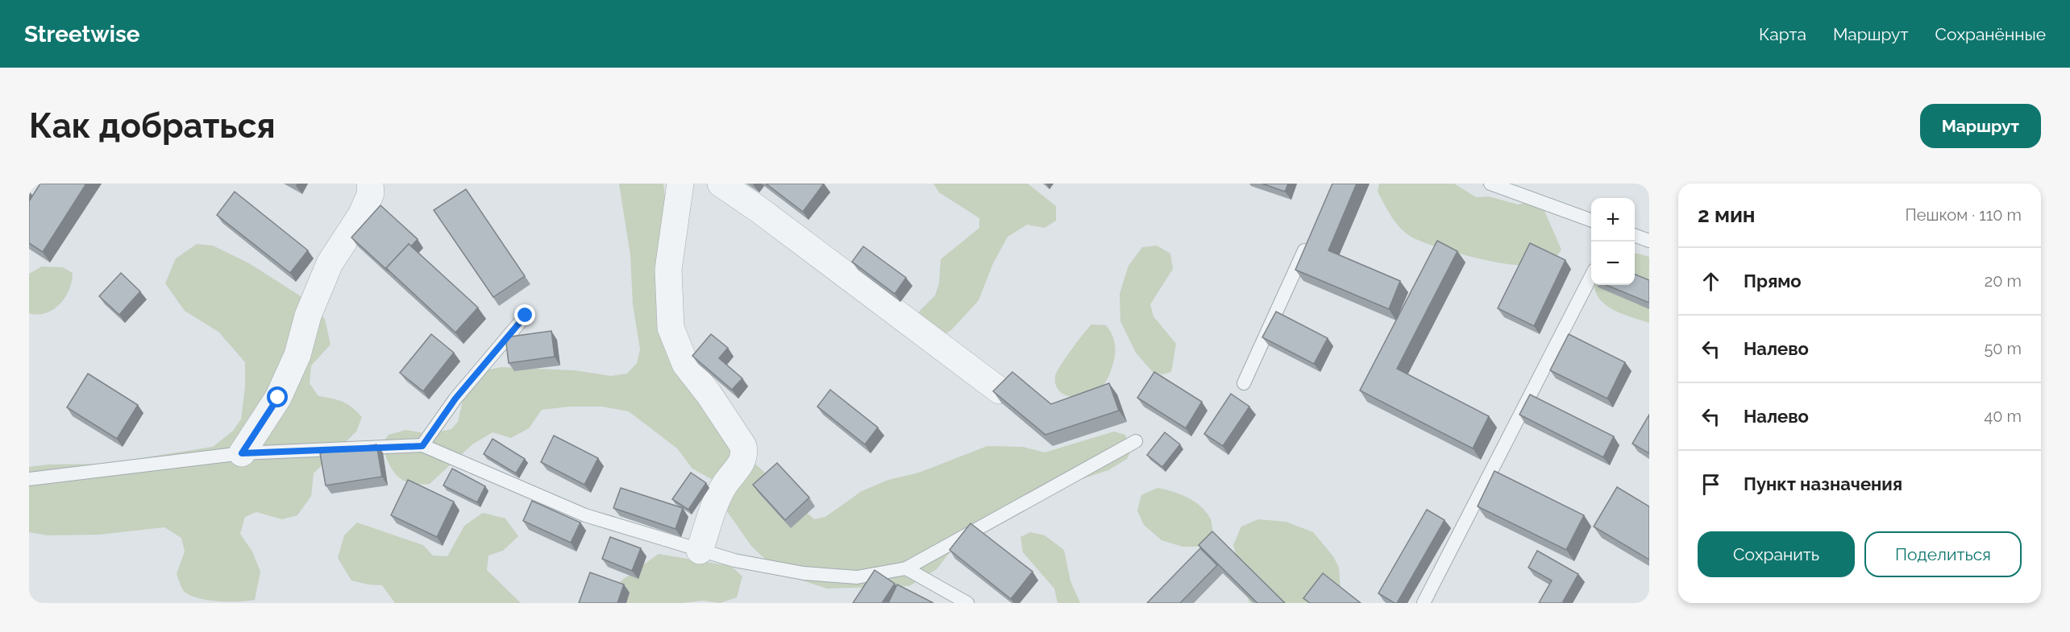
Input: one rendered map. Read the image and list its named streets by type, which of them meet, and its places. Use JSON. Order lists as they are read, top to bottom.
{
  "page": {
    "header": "Streetwise",
    "nav": ["Карта", "Маршрут", "Сохранённые"],
    "buttons": [
      "Маршрут",
      ["Сохранить", "Поделиться"]
    ],
    "title": "Как добраться",
    "heading": ["2 мин", "Пешком · 110 m"],
    "map_buttons": ["+", "−"],
    "list": [
      ["Прямо", "20 m"],
      ["Налево", "50 m"],
      ["Налево", "40 m"],
      "Пункт назначения"
    ]
  }
}
